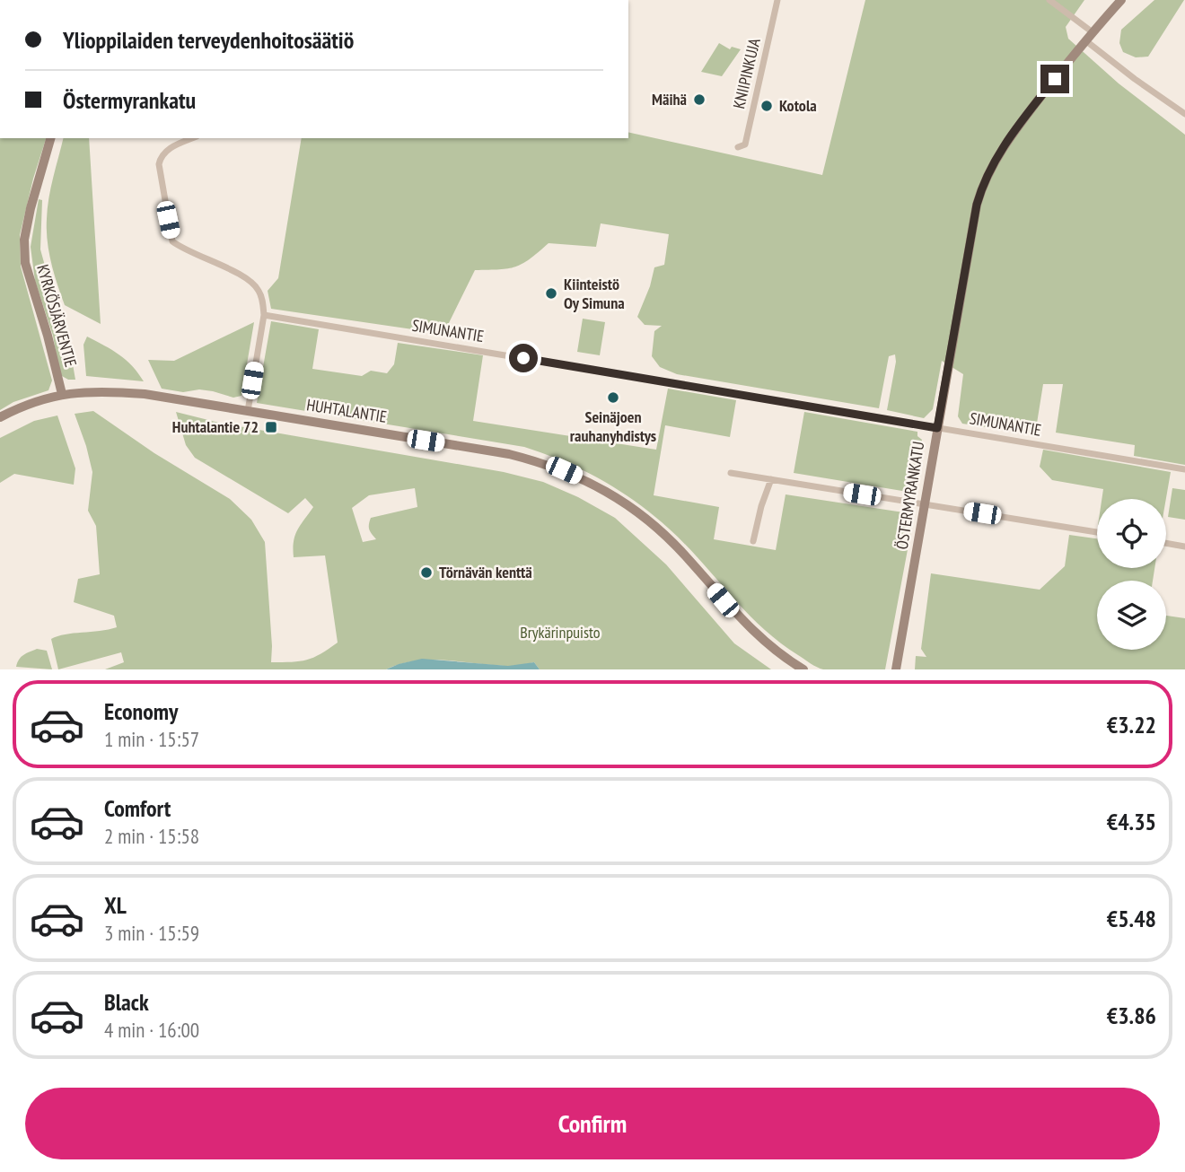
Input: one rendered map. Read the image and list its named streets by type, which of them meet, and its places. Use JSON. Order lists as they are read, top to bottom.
{
  "streets": {
    "street": [
      "KNIIPINKUJA",
      "KYRKÖSJÄRVENTIE",
      "SIMUNANTIE",
      "HUHTALANTIE",
      "ÖSTERMYRANKATU"
    ]
  },
  "crossings": [
    ["KYRKÖSJÄRVENTIE", "HUHTALANTIE"],
    ["SIMUNANTIE", "ÖSTERMYRANKATU"]
  ],
  "parks": ["Brykärinpuisto"],
  "places": {
    "other": [
      "Mäihä",
      "Kotola",
      "Kiinteistö Oy Simuna",
      "Seinäjoen rauhanyhdistys",
      "Törnävän kenttä"
    ],
    "transit": ["Huhtalantie 72"]
  },
  "page": {
    "banner": ["Ylioppilaiden terveydenhoitosäätiö", "Östermyrankatu"],
    "list": [
      {
        "name": "Economy",
        "note": "1 min · 15:57",
        "value": "€3.22"
      },
      {
        "name": "Comfort",
        "note": "2 min · 15:58",
        "value": "€4.35"
      },
      {
        "name": "XL",
        "note": "3 min · 15:59",
        "value": "€5.48"
      },
      {
        "name": "Black",
        "note": "4 min · 16:00",
        "value": "€3.86"
      }
    ],
    "buttons": "Confirm"
  }
}
